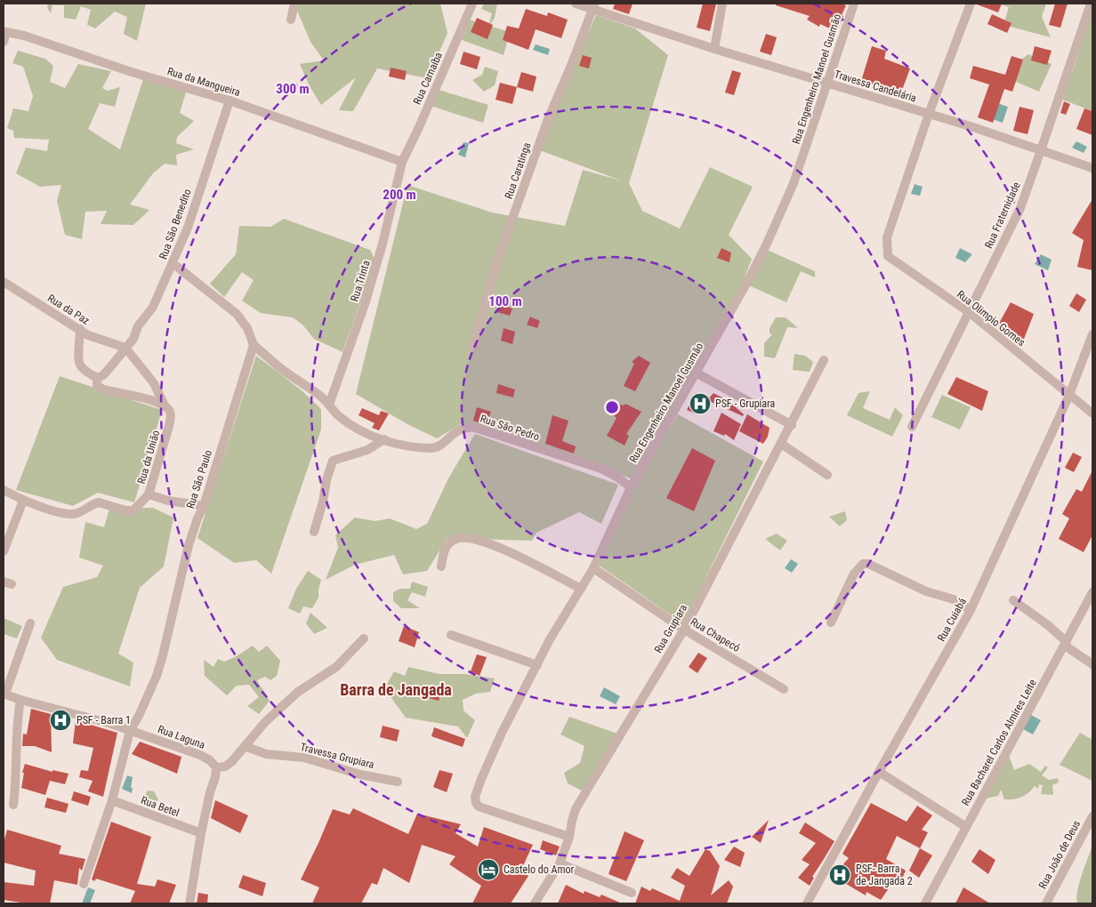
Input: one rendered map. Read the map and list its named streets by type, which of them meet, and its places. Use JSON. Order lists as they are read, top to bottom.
{
  "streets": {
    "street": [
      "Rua Carnaíba",
      "Rua Engenheiro Manoel Gusmão",
      "Rua da Mangueira",
      "Travessa Candelária",
      "Rua Caratinga",
      "Rua Fraternidade",
      "Rua São Benedito",
      "Rua Trinta",
      "Rua da Paz",
      "Rua Olimpio Gomes",
      "Rua São Pedro",
      "Rua da União",
      "Rua São Paulo",
      "Rua Cuiabá",
      "Rua Grupiara",
      "Rua Chapecó",
      "Rua Laguna",
      "Rua Bacharel Carlos Almires Leite",
      "Travessa Grupiara",
      "Rua Betel",
      "Rua João de Deus"
    ]
  },
  "crossings": [
    ["Rua Carnaíba", "Rua da Mangueira"],
    ["Rua Carnaíba", "Rua Trinta"],
    ["Rua Engenheiro Manoel Gusmão", "Travessa Candelária"],
    ["Rua Engenheiro Manoel Gusmão", "Rua São Pedro"],
    ["Rua Engenheiro Manoel Gusmão", "Rua Grupiara"],
    ["Rua Engenheiro Manoel Gusmão", "Rua Chapecó"],
    ["Rua da Mangueira", "Rua São Benedito"],
    ["Rua da Mangueira", "Rua Trinta"],
    ["Travessa Candelária", "Rua Caratinga"],
    ["Travessa Candelária", "Rua Fraternidade"],
    ["Travessa Candelária", "Rua Olimpio Gomes"],
    ["Rua Fraternidade", "Rua Olimpio Gomes"],
    ["Rua São Benedito", "Rua da Paz"],
    ["Rua Trinta", "Rua São Pedro"],
    ["Rua Olimpio Gomes", "Rua Cuiabá"],
    ["Rua São Pedro", "Rua São Paulo"],
    ["Rua da União", "Rua São Paulo"],
    ["Rua São Paulo", "Rua Laguna"],
    ["Rua Grupiara", "Rua Chapecó"]
  ],
  "districts": ["Barra de Jangada"],
  "places": {
    "hospital": ["PSF - Grupiara", "PSF - Barra 1", "PSF- Barra de Jangada 2"],
    "hotel": ["Castelo do Amor"]
  },
  "rings": ["300 m", "200 m", "100 m"]
}
